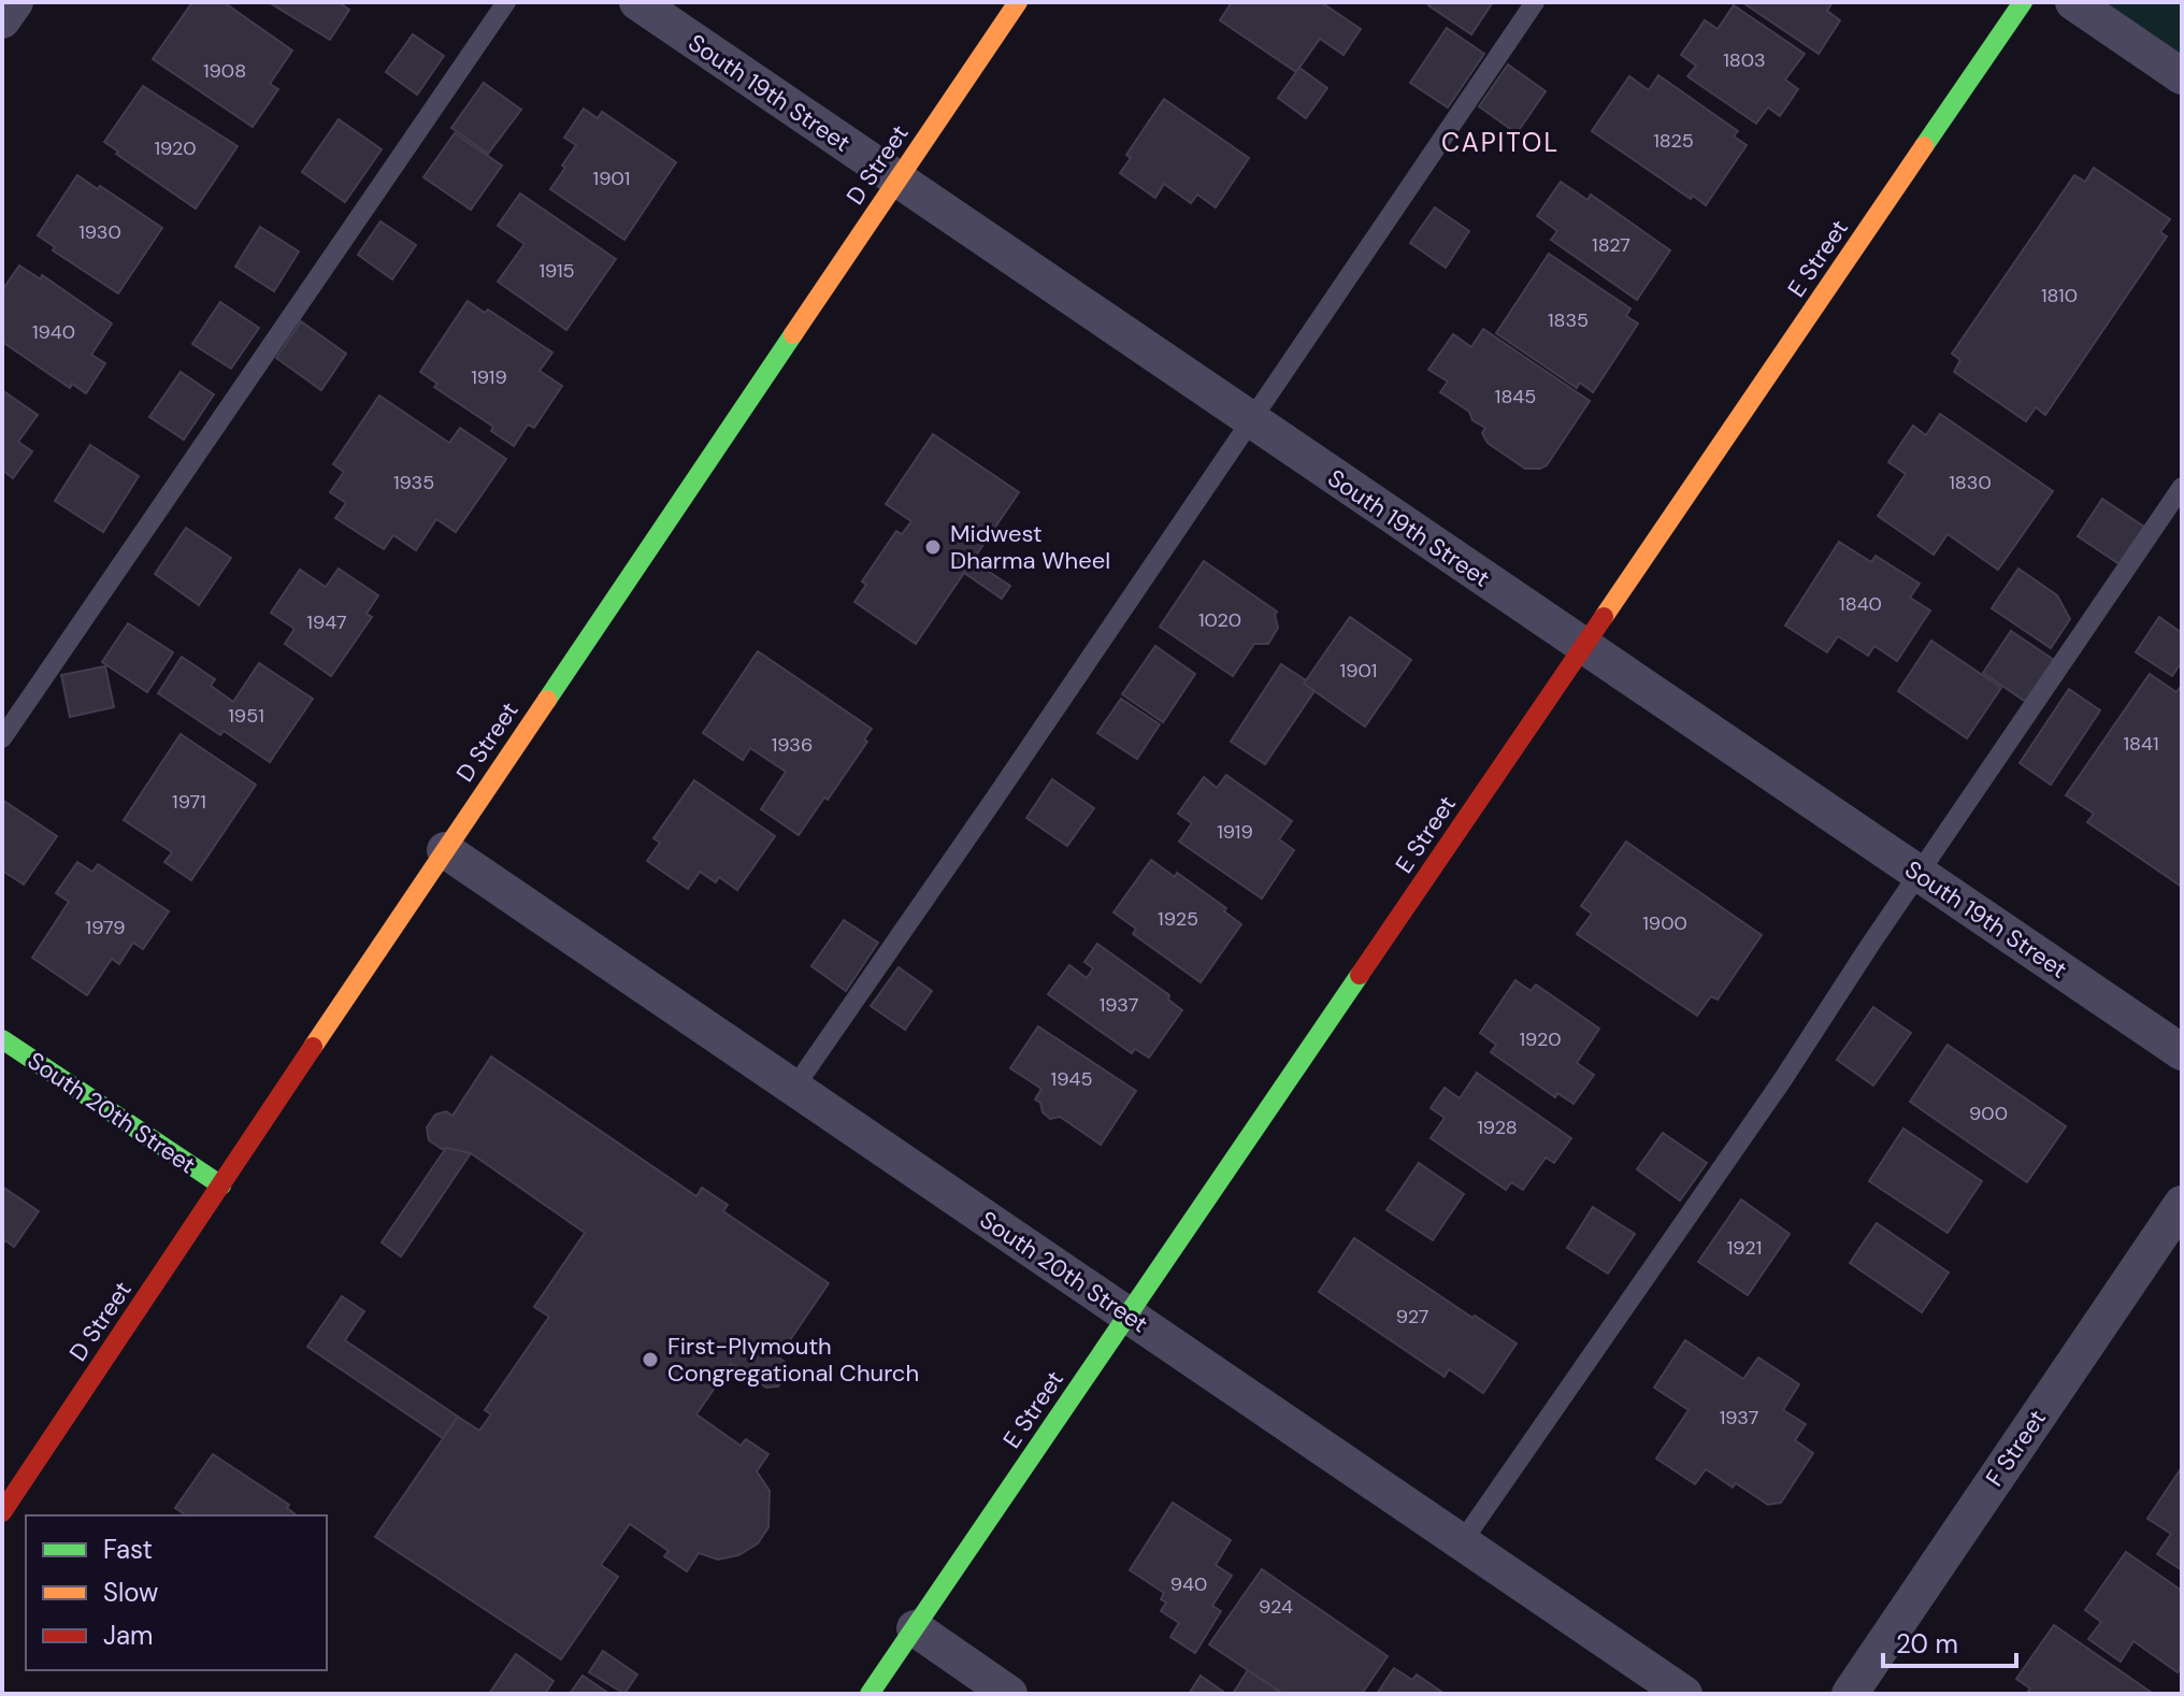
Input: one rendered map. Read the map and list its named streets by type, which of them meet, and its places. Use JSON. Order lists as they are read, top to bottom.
{
  "streets": {
    "street": [
      "South 19th Street",
      "D Street",
      "E Street",
      "South 20th Street",
      "F Street"
    ]
  },
  "crossings": [
    ["South 19th Street", "D Street"],
    ["South 19th Street", "E Street"],
    ["D Street", "South 20th Street"],
    ["E Street", "South 20th Street"]
  ],
  "districts": ["CAPITOL"],
  "places": ["Midwest Dharma Wheel", "First-Plymouth Congregational Church"],
  "house_numbers": [
    "1803",
    "1908",
    "1825",
    "1920",
    "1901",
    "1930",
    "1827",
    "1915",
    "1810",
    "1835",
    "1940",
    "1919",
    "1845",
    "1935",
    "1830",
    "1840",
    "1020",
    "1947",
    "1901",
    "1951",
    "1841",
    "1936",
    "1971",
    "1919",
    "1925",
    "1900",
    "1979",
    "1937",
    "1920",
    "1945",
    "900",
    "1928",
    "1921",
    "927",
    "1937",
    "940",
    "924"
  ],
  "legend": ["Fast", "Slow", "Jam"],
  "scale_bar": "20 m"
}
